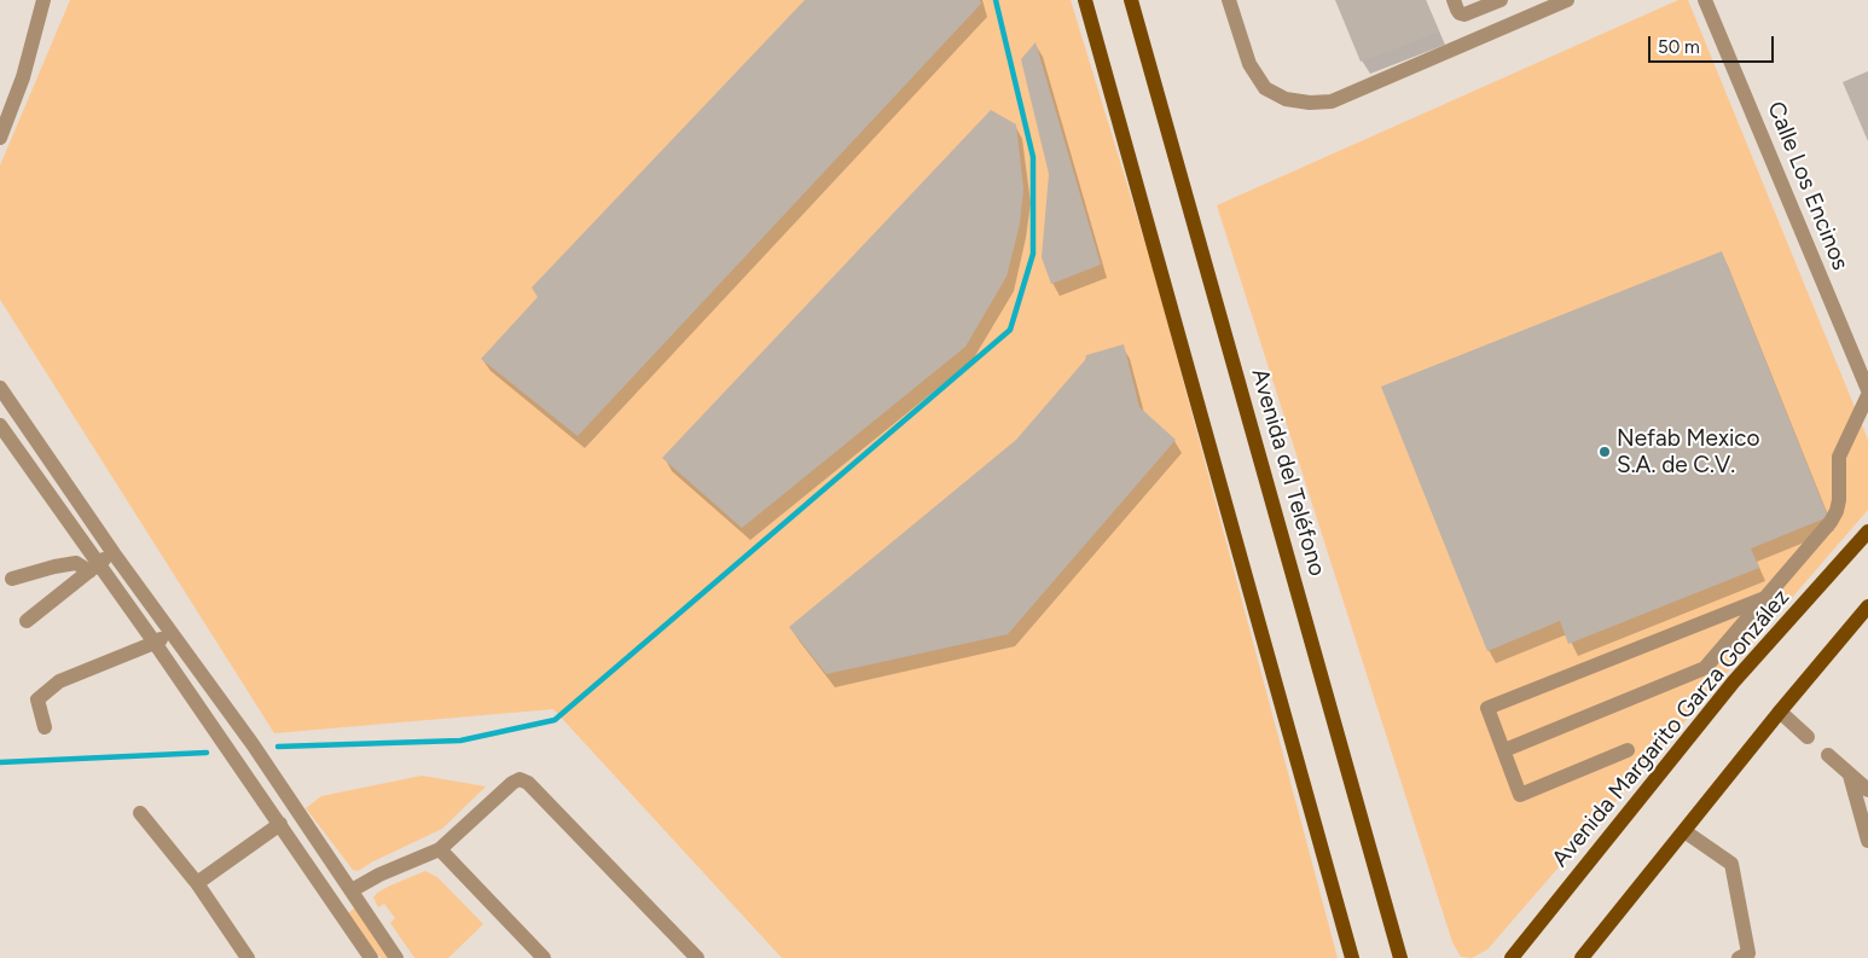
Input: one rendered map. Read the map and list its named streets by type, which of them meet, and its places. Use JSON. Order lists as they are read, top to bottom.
{
  "streets": {
    "main road": ["Avenida del Teléfono", "Avenida Margarito Garza González"],
    "street": ["Calle Los Encinos"]
  },
  "places": ["Nefab Mexico S.A. de C.V."],
  "scale_bar": "50 m"
}
